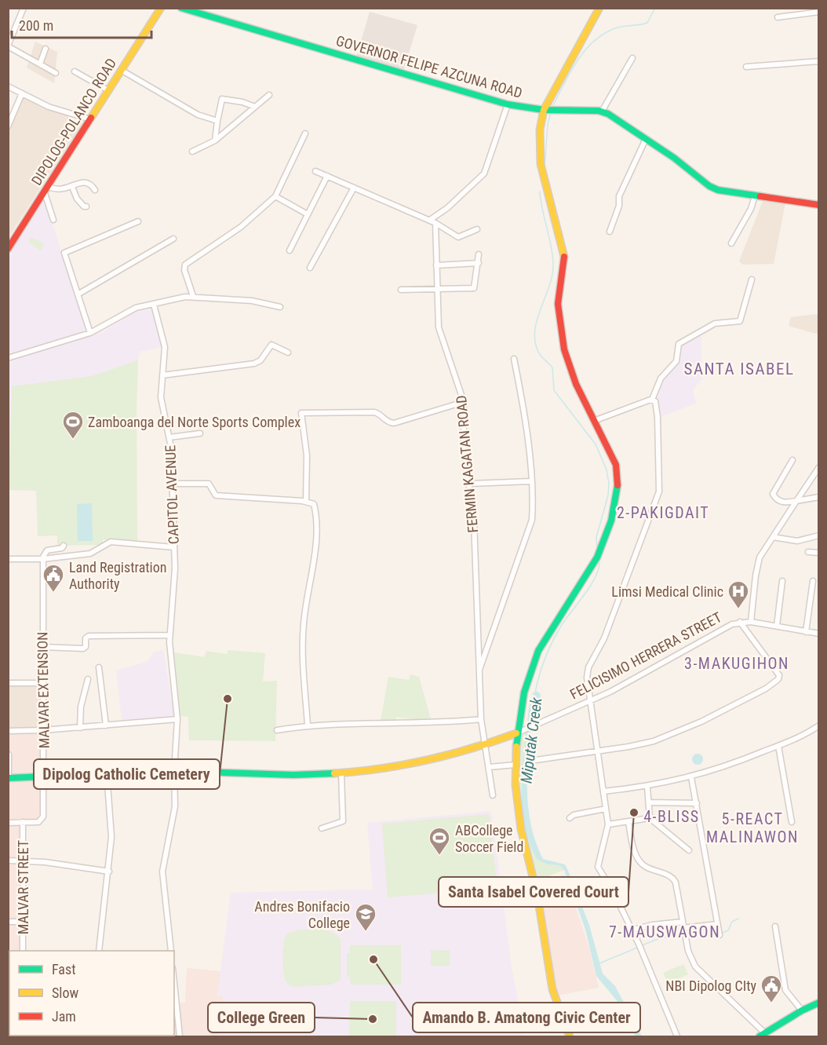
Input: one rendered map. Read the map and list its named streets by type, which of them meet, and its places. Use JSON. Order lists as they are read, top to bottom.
{
  "streets": {
    "main road": ["GOVERNOR FELIPE AZCUNA ROAD", "DIPOLOG-POLANCO ROAD", "FELICISIMO HERRERA STREET"],
    "street": [
      "FERMIN KAGATAN ROAD",
      "CAPITOL AVENUE",
      "MALVAR EXTENSION",
      "MALVAR STREET"
    ]
  },
  "crossings": [
    ["FERMIN KAGATAN ROAD", "FELICISIMO HERRERA STREET"],
    ["CAPITOL AVENUE", "FELICISIMO HERRERA STREET"],
    ["FELICISIMO HERRERA STREET", "MALVAR EXTENSION"],
    ["MALVAR EXTENSION", "MALVAR STREET"]
  ],
  "districts": [
    "SANTA ISABEL",
    "2-PAKIGDAIT",
    "3-MAKUGIHON",
    "4-BLISS",
    "5-REACT MALINAWON",
    "7-MAUSWAGON"
  ],
  "water": ["Miputak Creek"],
  "places": {
    "sports": ["Zamboanga del Norte Sports Complex", "ABCollege Soccer Field"],
    "public building": ["Land Registration Authority", "NBI Dipolog CIty"],
    "hospital": ["Limsi Medical Clinic"],
    "other": [
      "Dipolog Catholic Cemetery",
      "Santa Isabel Covered Court",
      "Amando B. Amatong Civic Center",
      "College Green"
    ],
    "school or university": ["Andres Bonifacio College"]
  },
  "legend": ["Fast", "Slow", "Jam"],
  "scale_bar": "200 m"
}
